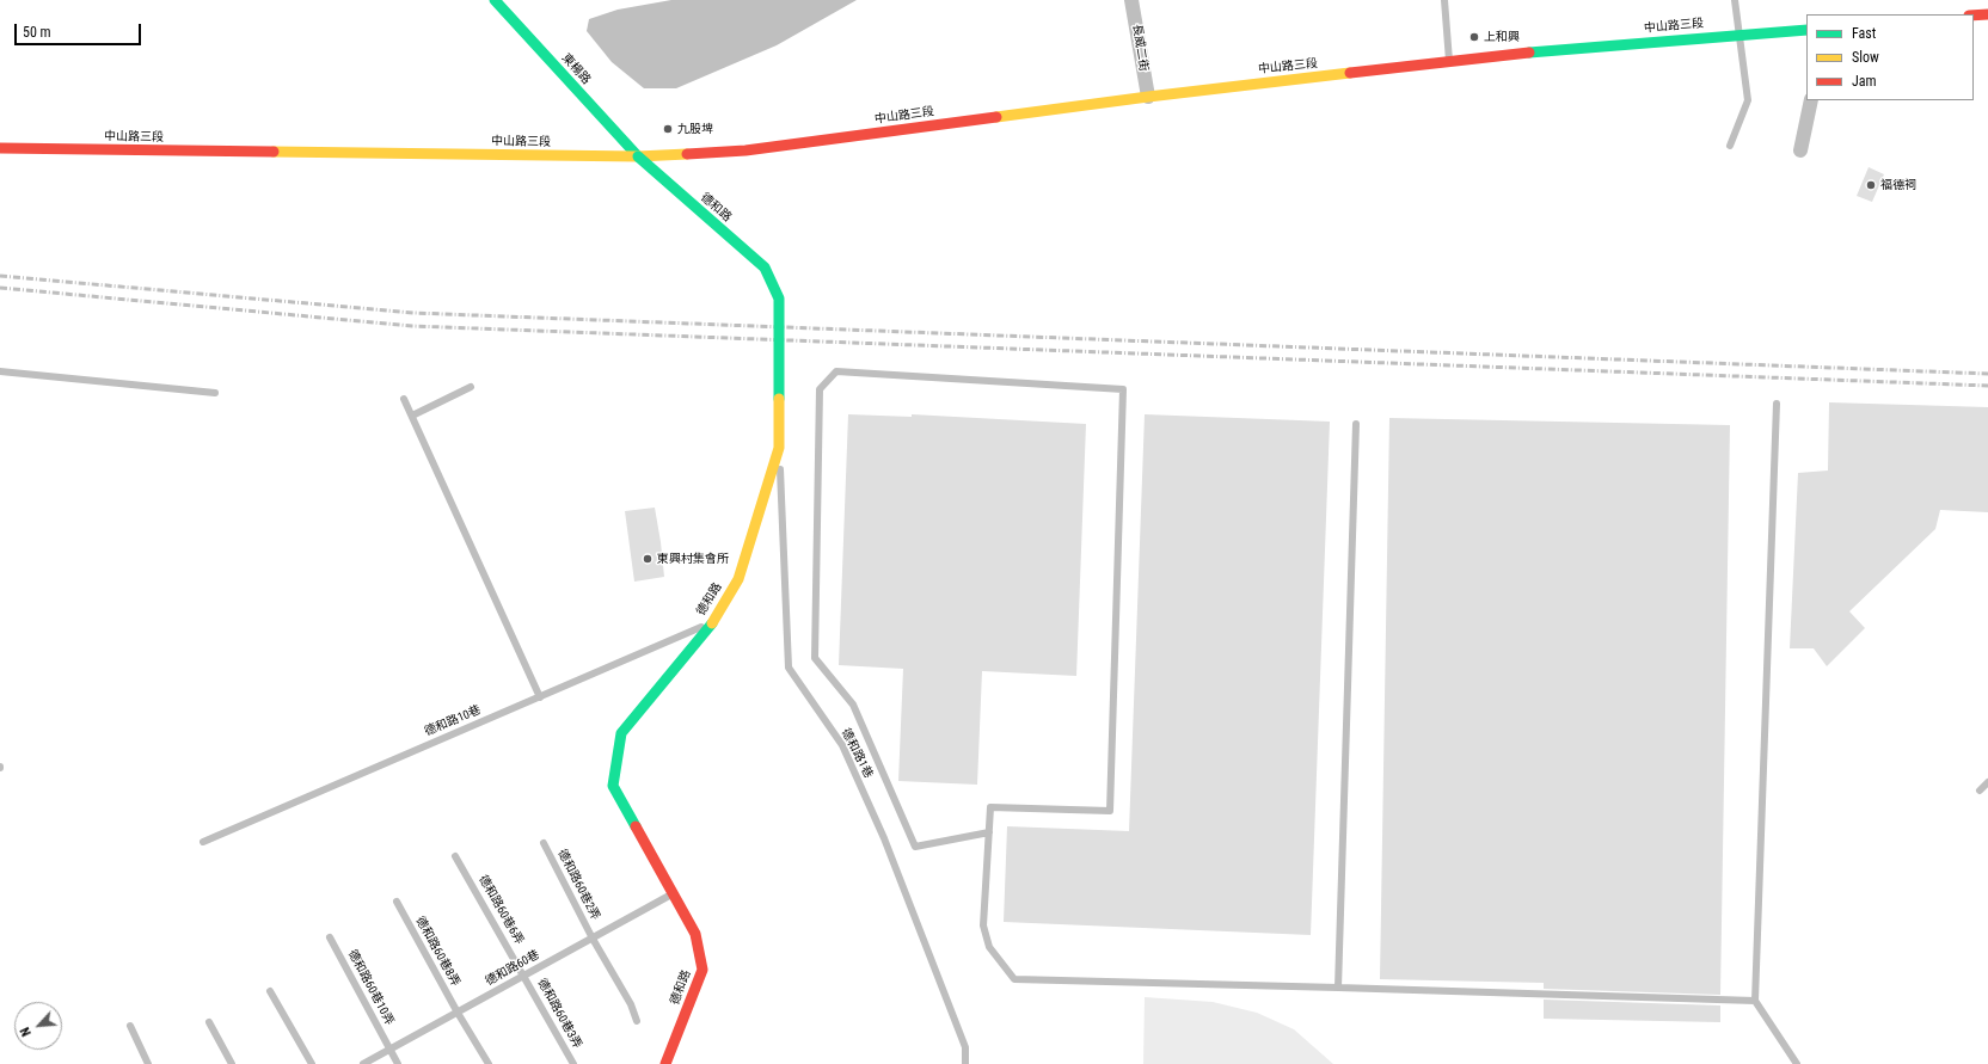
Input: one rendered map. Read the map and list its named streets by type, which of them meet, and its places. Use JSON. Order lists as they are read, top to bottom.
{
  "streets": {
    "street": [
      "中山路三段",
      "長威二街",
      "東楊路",
      "德和路"
    ],
    "lane": [
      "德和路10巷",
      "德和路1巷",
      "德和路60巷2弄",
      "德和路60巷6弄",
      "德和路60巷8弄",
      "德和路60巷",
      "德和路60巷10弄",
      "德和路60巷3弄"
    ]
  },
  "crossings": [
    ["中山路三段", "長威二街"],
    ["中山路三段", "東楊路"],
    ["中山路三段", "德和路"],
    ["東楊路", "德和路"],
    ["德和路", "德和路10巷"],
    ["德和路", "德和路1巷"],
    ["德和路", "德和路60巷"],
    ["德和路60巷2弄", "德和路60巷"],
    ["德和路60巷6弄", "德和路60巷"],
    ["德和路60巷6弄", "德和路60巷3弄"],
    ["德和路60巷8弄", "德和路60巷"],
    ["德和路60巷", "德和路60巷10弄"],
    ["德和路60巷", "德和路60巷3弄"]
  ],
  "places": [
    "上和興",
    "九股埤",
    "福德祠",
    "東興村集會所"
  ],
  "legend": ["Fast", "Slow", "Jam"],
  "scale_bar": "50 m",
  "north": "bottom left"
}
